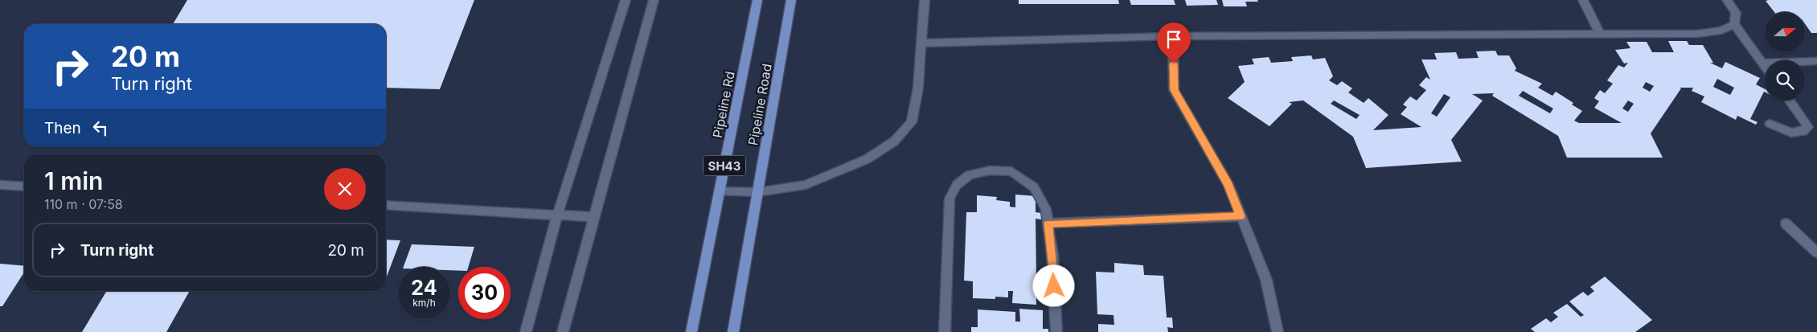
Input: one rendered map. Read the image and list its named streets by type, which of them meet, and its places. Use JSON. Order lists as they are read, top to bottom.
{
  "streets": {
    "main road": ["Pipeline Rd", "Pipeline Road", "SH43"]
  },
  "north": "right",
  "page": {
    "turn": ["20 m", "Turn right"],
    "then": "Then",
    "heading": ["1 min", "110 m · 07:58"],
    "list": [
      {
        "name": "Turn right",
        "value": "20 m"
      }
    ],
    "speed": "24 km/h",
    "limit": "30"
  }
}
